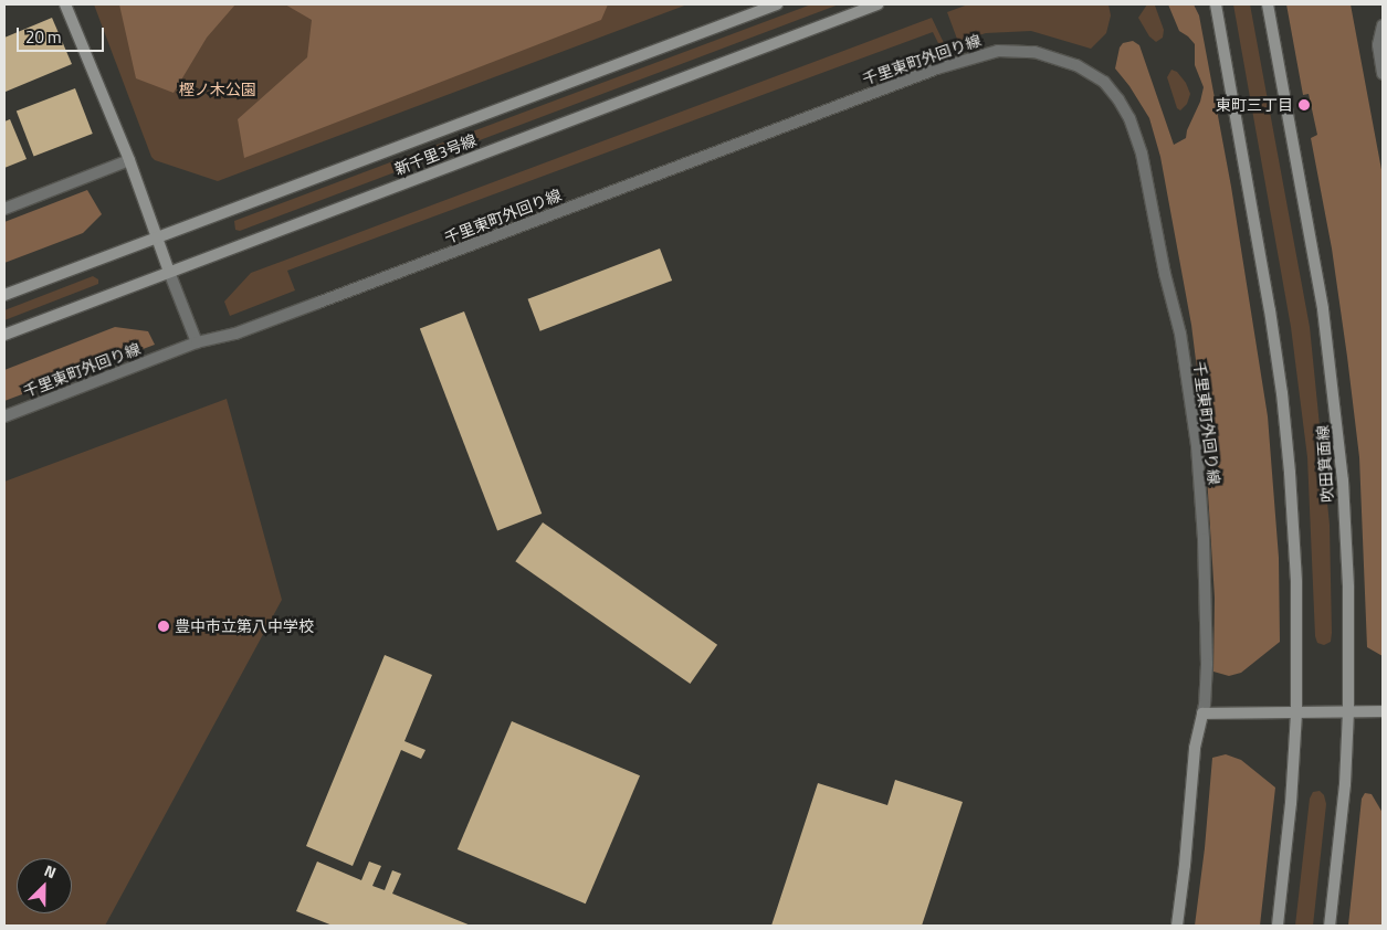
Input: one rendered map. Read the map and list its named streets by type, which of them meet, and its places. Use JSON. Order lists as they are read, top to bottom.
{
  "streets": {
    "street": ["千里東町外回り線", "新千里3号線", "吹田箕面線"]
  },
  "parks": ["樫ノ木公園"],
  "places": ["東町三丁目", "豊中市立第八中学校"],
  "scale_bar": "20 m",
  "north": "top right"
}
